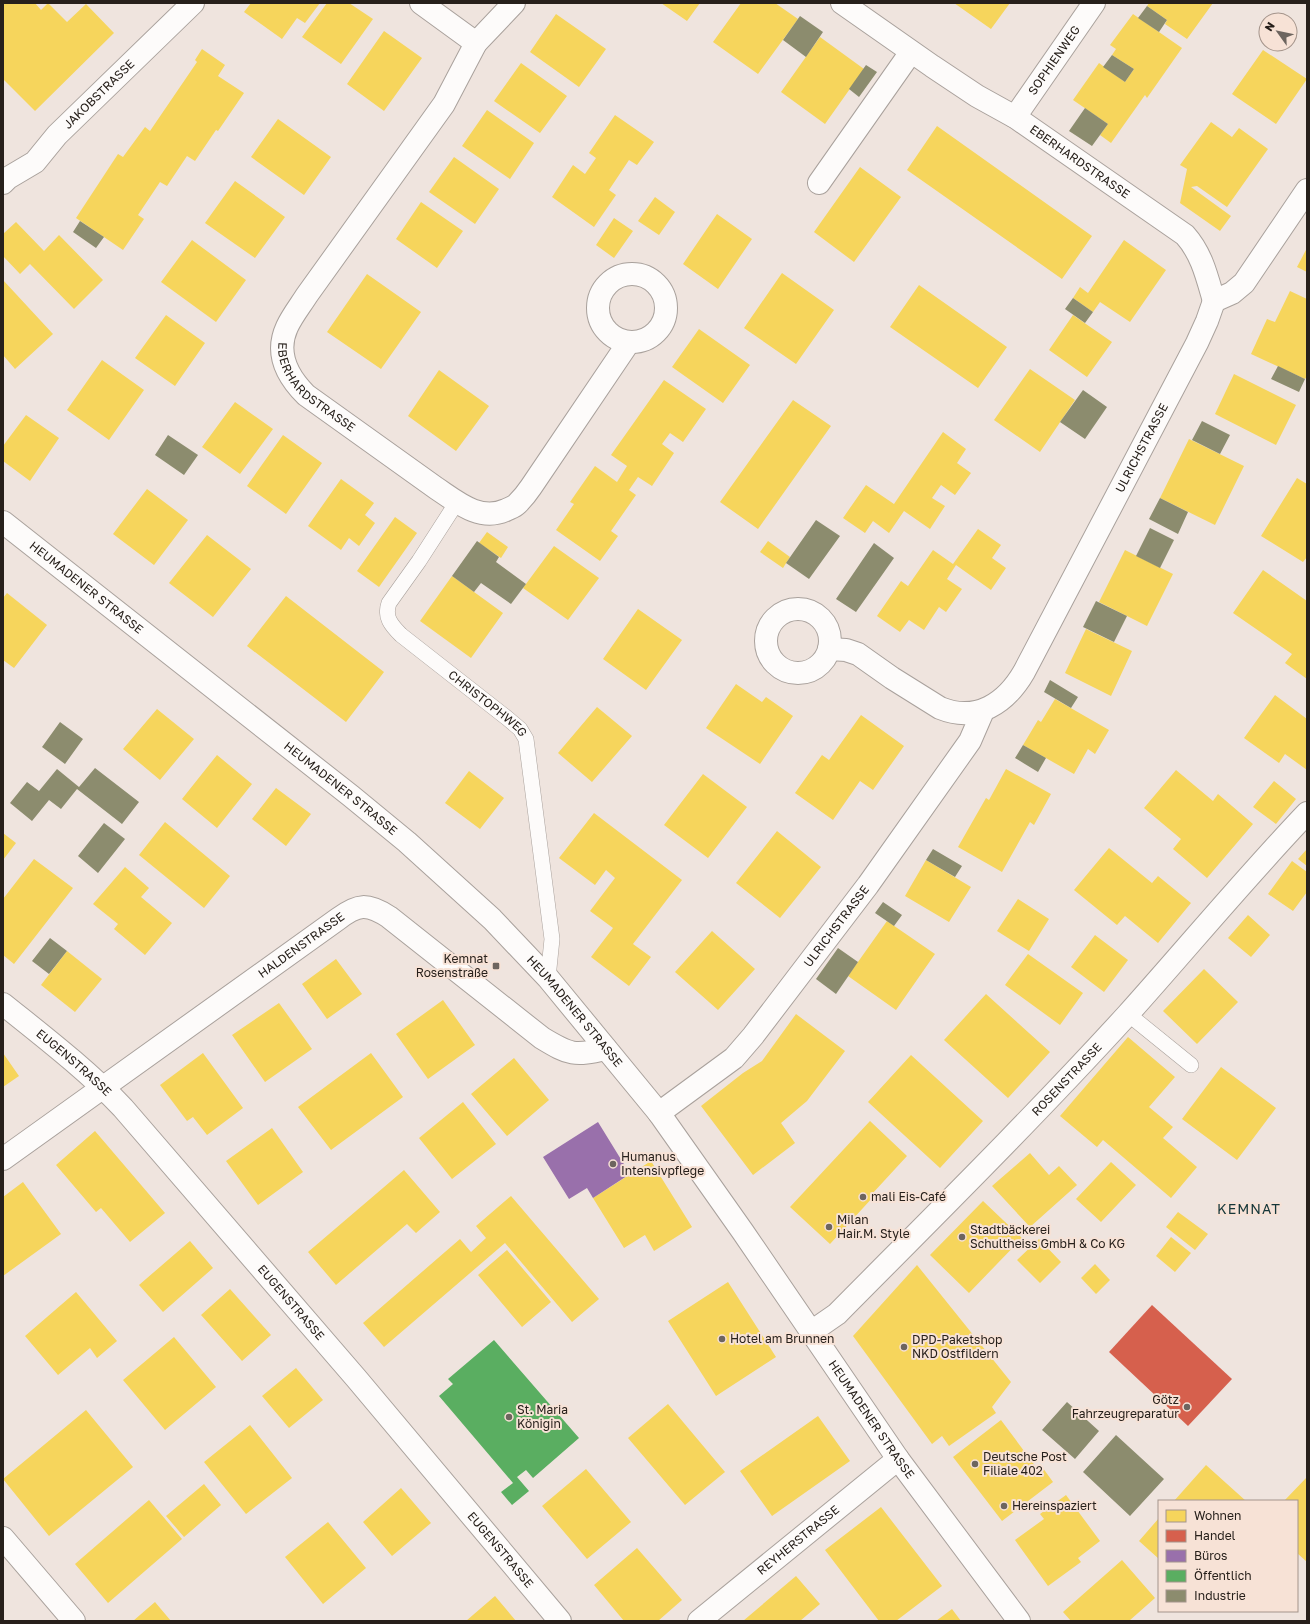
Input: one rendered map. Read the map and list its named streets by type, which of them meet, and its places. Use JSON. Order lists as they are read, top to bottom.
{
  "streets": {
    "street": [
      "SOPHIENWEG",
      "JAKOBSTRASSE",
      "EBERHARDSTRASSE",
      "ULRICHSTRASSE",
      "HEUMADENER STRASSE",
      "HALDENSTRASSE",
      "EUGENSTRASSE",
      "ROSENSTRASSE",
      "REYHERSTRASSE"
    ],
    "lane": ["CHRISTOPHWEG"]
  },
  "crossings": [
    ["SOPHIENWEG", "EBERHARDSTRASSE"],
    ["EBERHARDSTRASSE", "ULRICHSTRASSE"],
    ["EBERHARDSTRASSE", "CHRISTOPHWEG"],
    ["ULRICHSTRASSE", "HEUMADENER STRASSE"],
    ["HEUMADENER STRASSE", "CHRISTOPHWEG"],
    ["HEUMADENER STRASSE", "HALDENSTRASSE"],
    ["HEUMADENER STRASSE", "ROSENSTRASSE"],
    ["HEUMADENER STRASSE", "REYHERSTRASSE"],
    ["HALDENSTRASSE", "EUGENSTRASSE"]
  ],
  "districts": ["KEMNAT"],
  "places": {
    "transit": ["Kemnat Rosenstraße"],
    "other": [
      "Humanus Intensivpflege",
      "mali Eis-Café",
      "Milan Hair.M. Style",
      "Stadtbäckerei Schultheiss GmbH & Co KG",
      "Hotel am Brunnen",
      "DPD-Paketshop NKD Ostfildern",
      "Götz Fahrzeugreparatur",
      "St. Maria Königin",
      "Deutsche Post Filiale 402",
      "Hereinspaziert"
    ]
  },
  "legend": [
    "Wohnen",
    "Handel",
    "Büros",
    "Öffentlich",
    "Industrie"
  ],
  "north": "top left"
}
